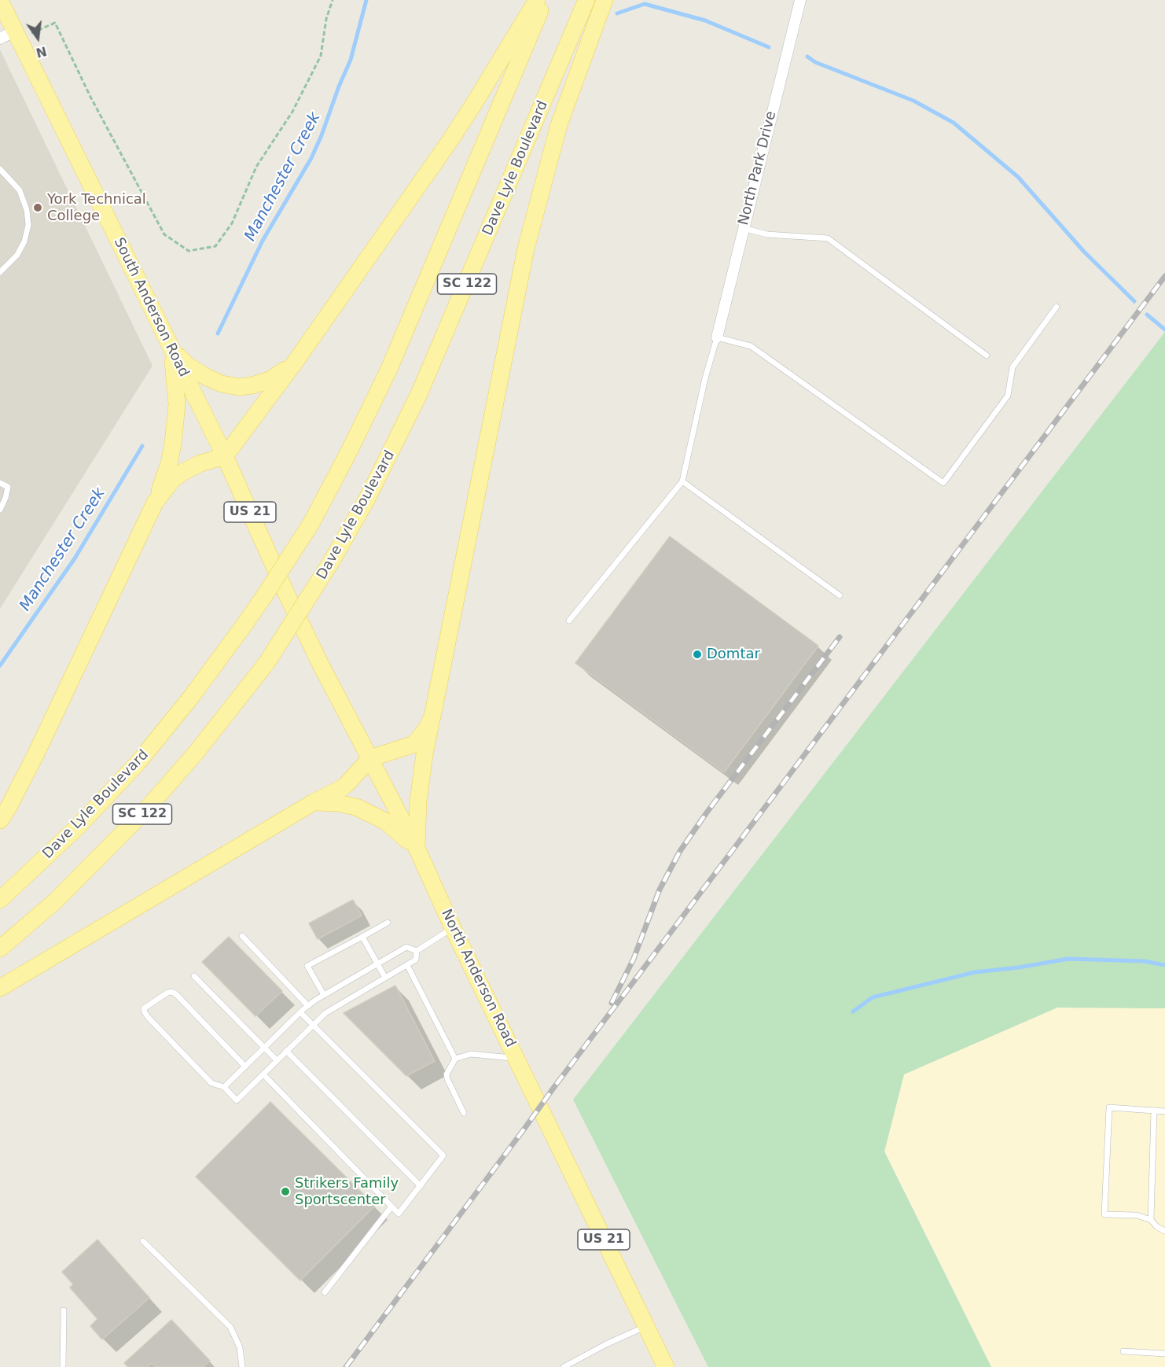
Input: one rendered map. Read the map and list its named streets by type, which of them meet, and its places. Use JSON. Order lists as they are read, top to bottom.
{
  "streets": {
    "main road": [
      "Dave Lyle Boulevard",
      "SC 122",
      "South Anderson Road",
      "US 21",
      "North Anderson Road"
    ],
    "street": ["North Park Drive"]
  },
  "crossings": [
    ["South Anderson Road", "North Anderson Road"]
  ],
  "water": ["Manchester Creek"],
  "places": ["York Technical College", "Domtar", "Strikers Family Sportscenter"],
  "north": "bottom"
}
